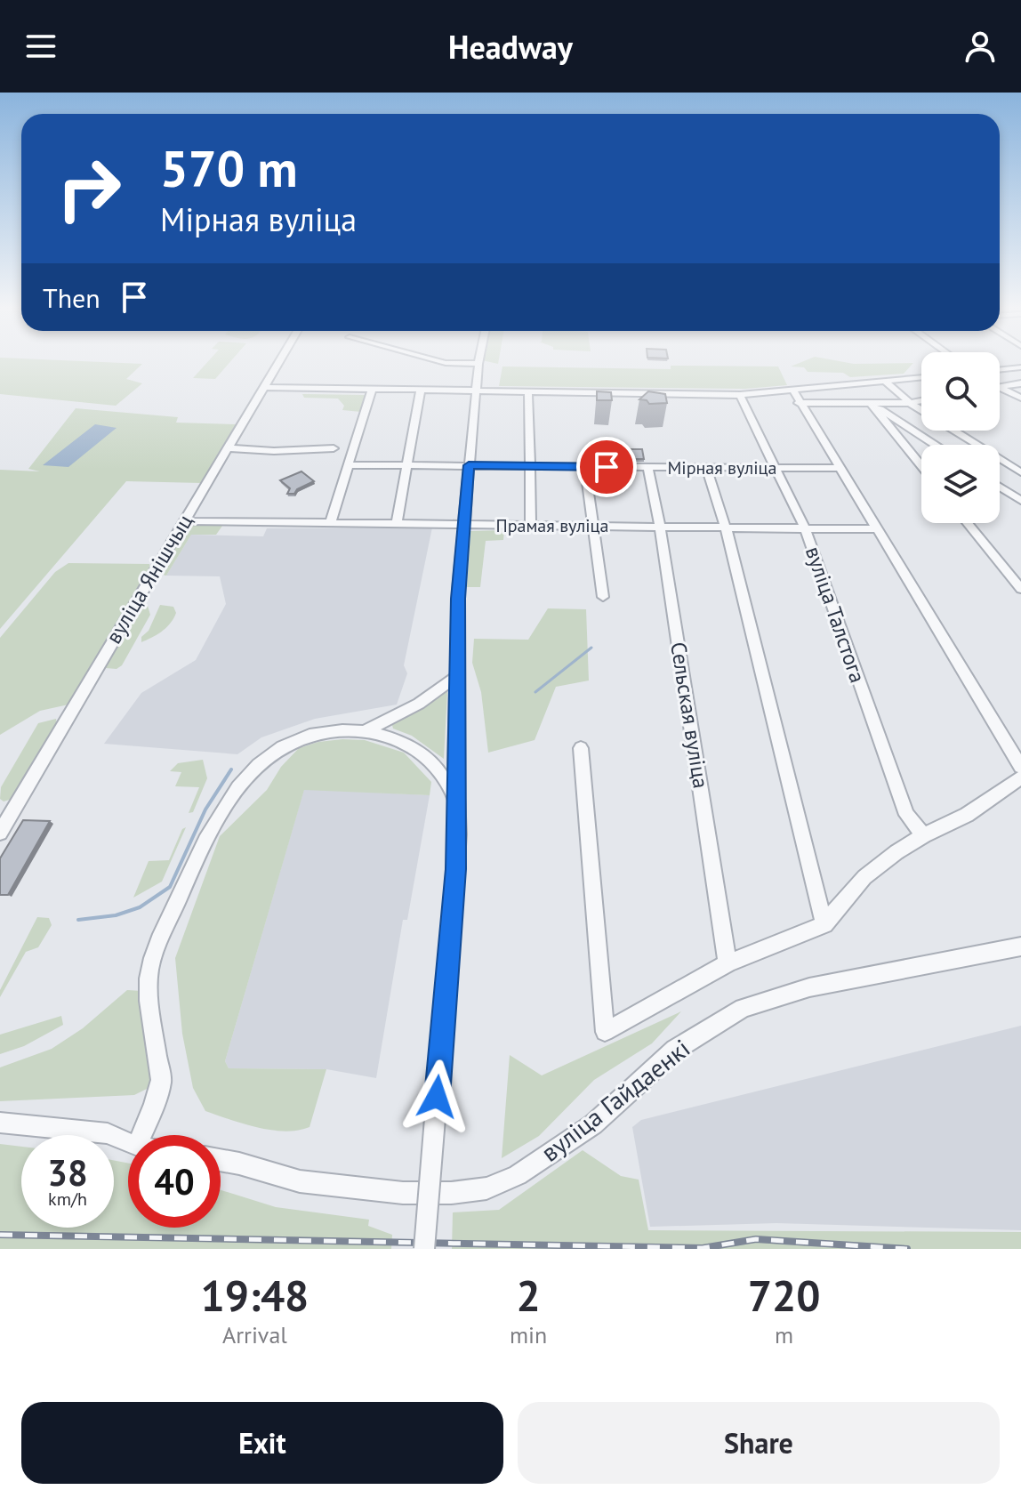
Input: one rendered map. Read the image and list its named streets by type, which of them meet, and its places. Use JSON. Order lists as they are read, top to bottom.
{
  "streets": {
    "street": [
      "Мірная вуліца",
      "Прамая вуліца",
      "вуліца Янішчыц",
      "вуліца Талстога",
      "Сельская вуліца",
      "вуліца Гайдаенкі"
    ]
  },
  "crossings": [
    ["Мірная вуліца", "вуліца Талстога"],
    ["Мірная вуліца", "Сельская вуліца"],
    ["Прамая вуліца", "вуліца Янішчыц"],
    ["Прамая вуліца", "вуліца Талстога"],
    ["Прамая вуліца", "Сельская вуліца"]
  ],
  "page": {
    "header": "Headway",
    "turn": ["570 m", "Мірная вуліца"],
    "then": "Then",
    "speed": "38 km/h",
    "limit": "40",
    "eta": [
      "19:48",
      "Arrival",
      "2",
      "min",
      "720",
      "m"
    ],
    "buttons": ["Exit", "Share"]
  }
}
